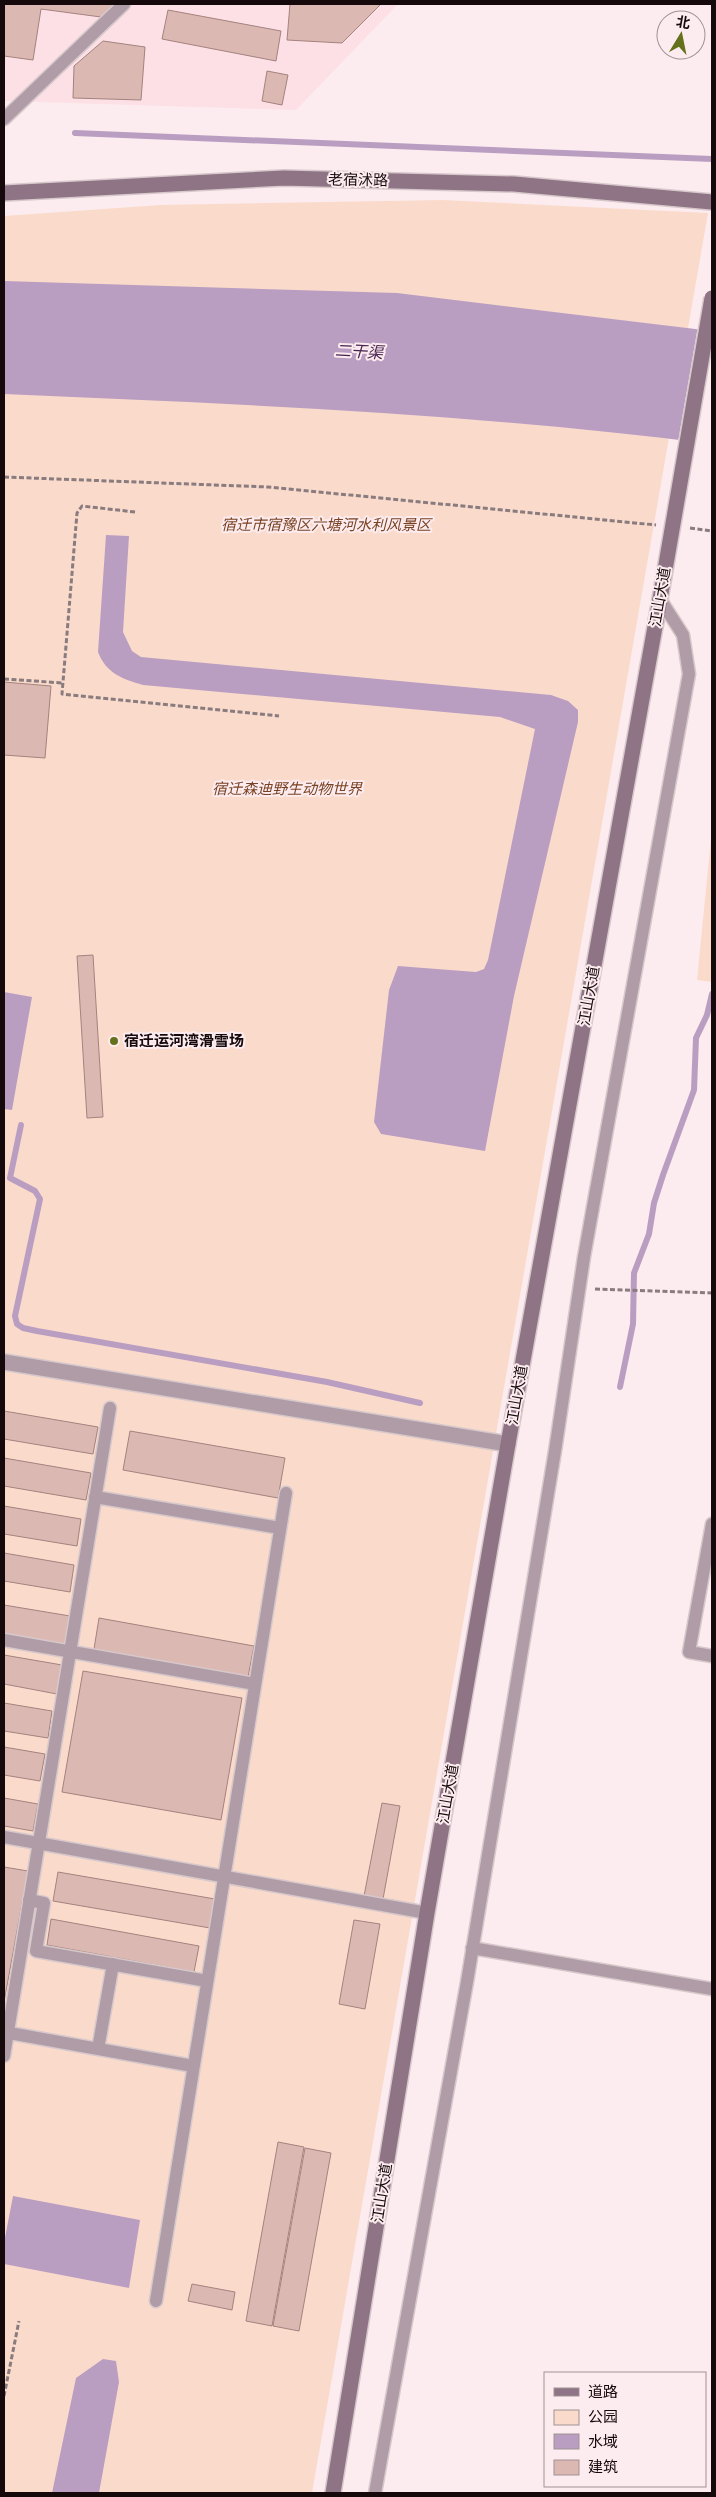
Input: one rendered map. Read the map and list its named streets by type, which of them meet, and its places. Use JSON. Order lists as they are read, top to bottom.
{
  "streets": {
    "main road": ["老宿沭路", "江山大道"]
  },
  "water": ["二干渠"],
  "parks": ["宿迁市宿豫区六塘河水利风景区", "宿迁森迪野生动物世界"],
  "places": ["宿迁运河湾滑雪场"],
  "legend": [
    "道路",
    "公园",
    "水域",
    "建筑"
  ],
  "north": "top"
}
